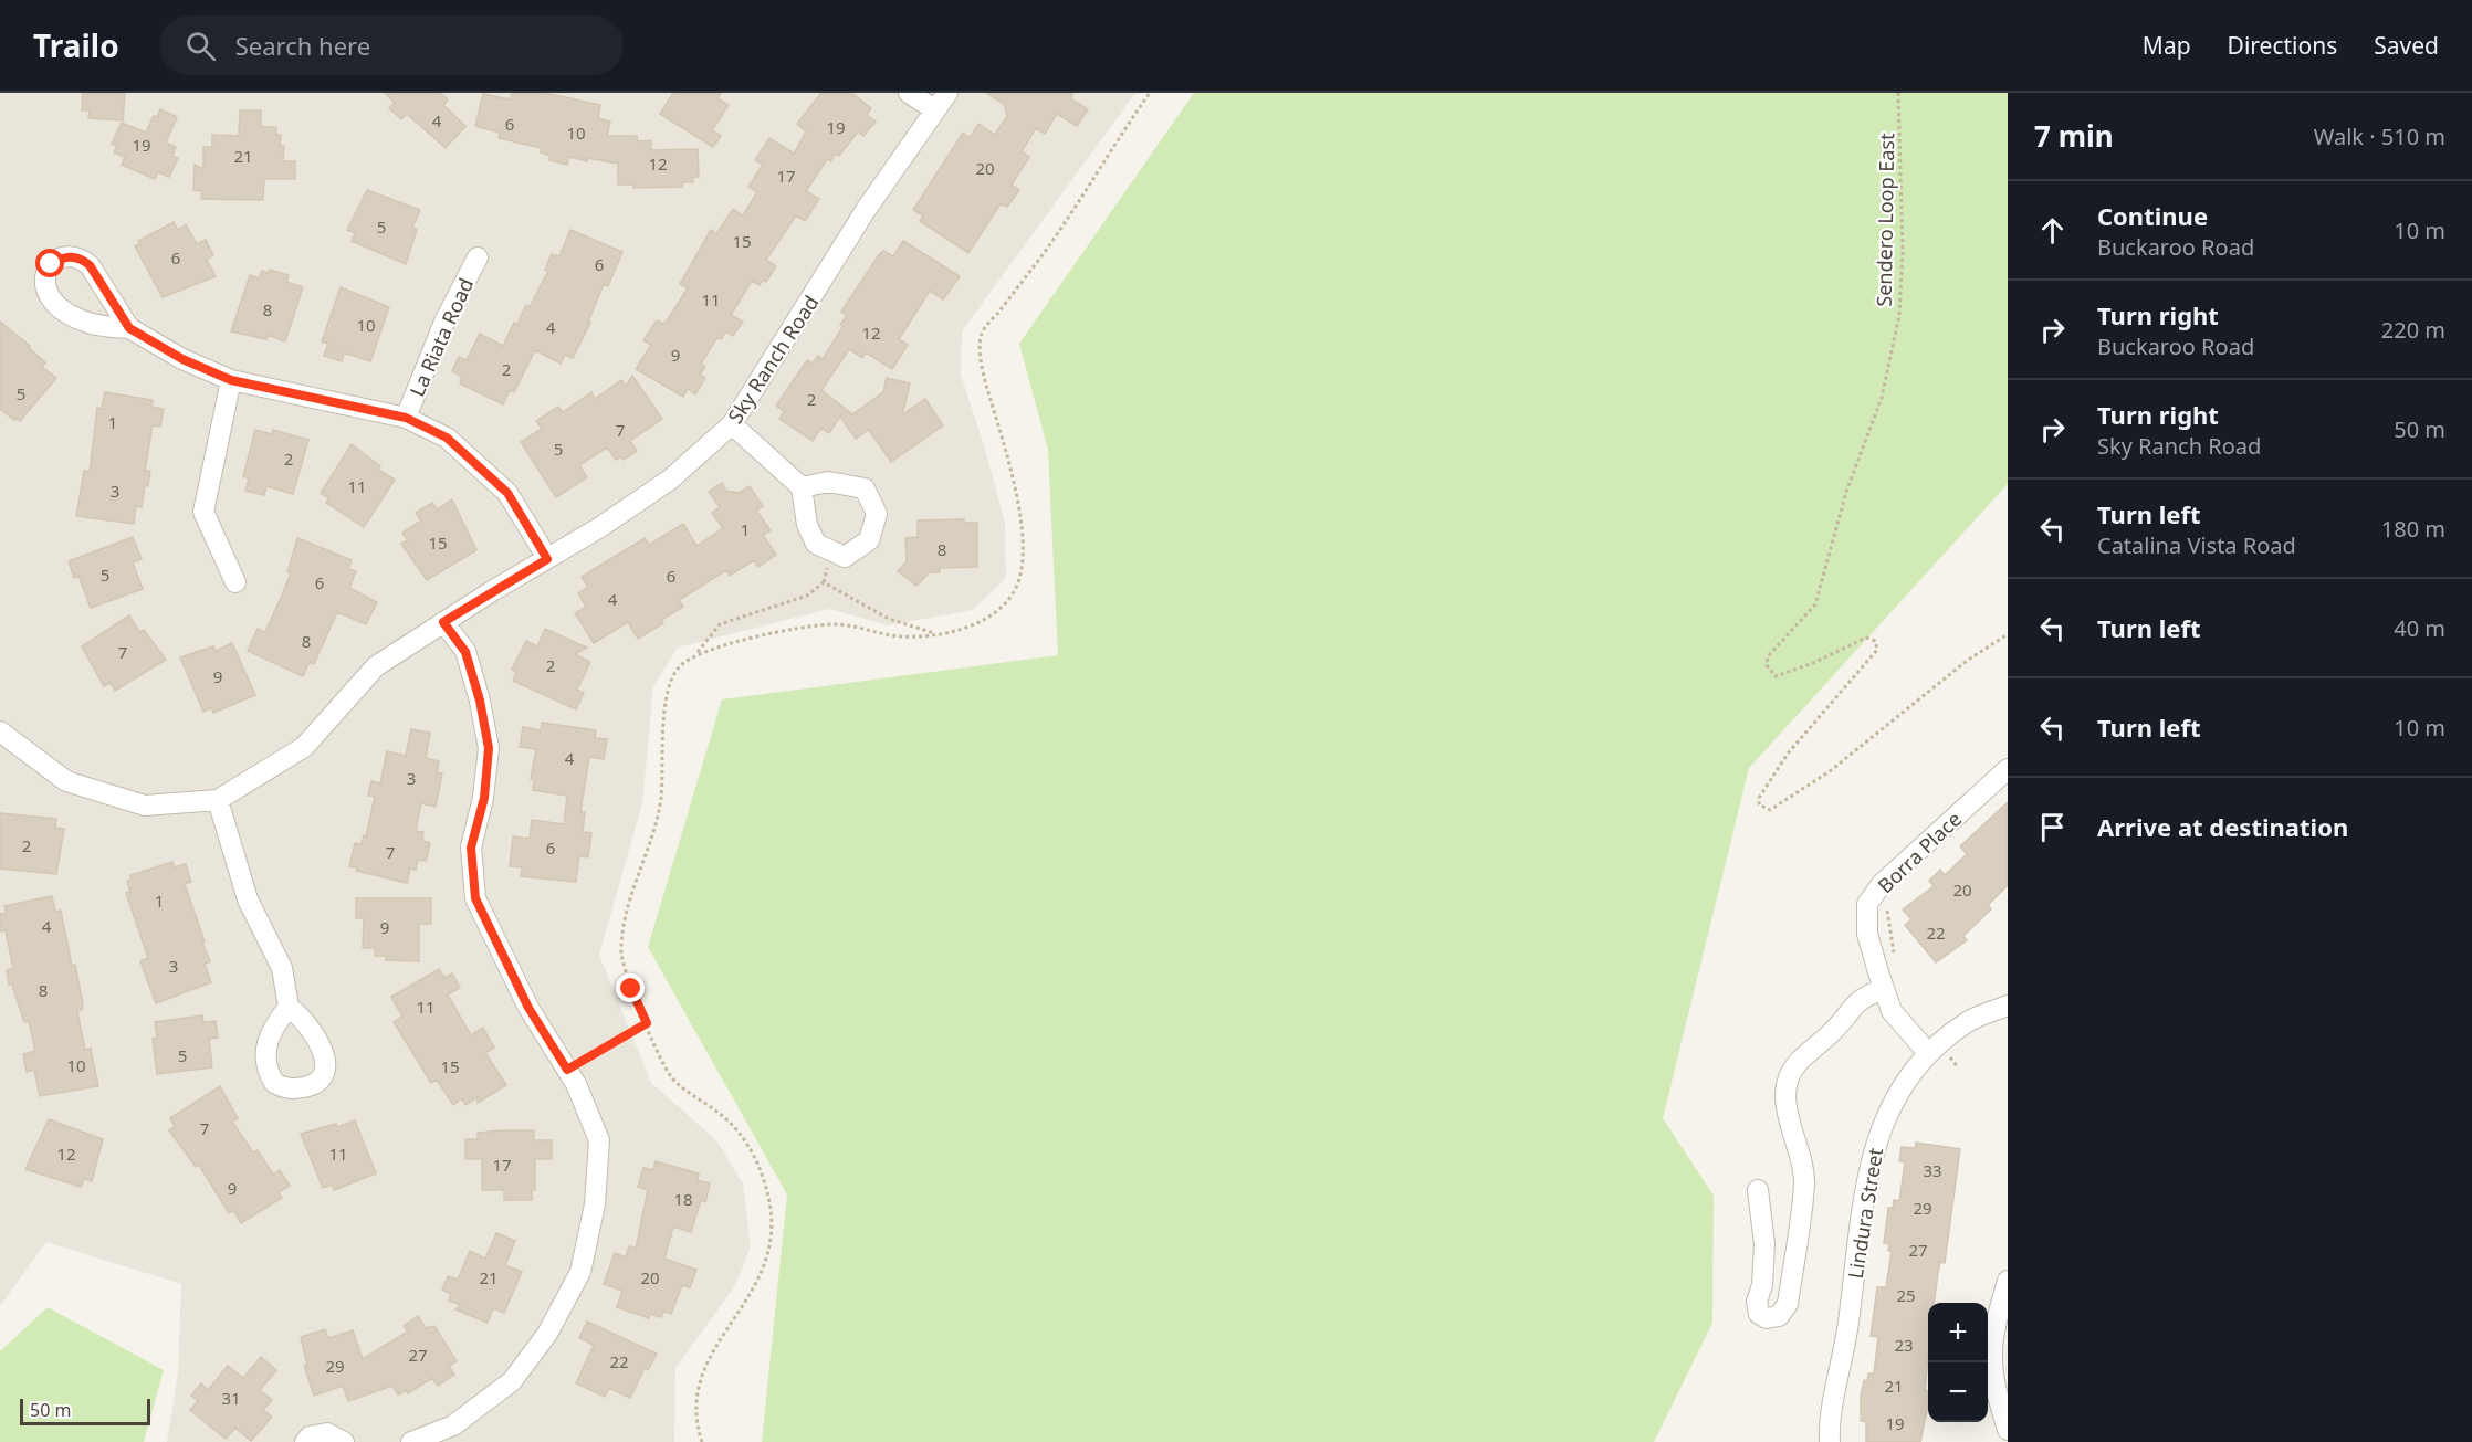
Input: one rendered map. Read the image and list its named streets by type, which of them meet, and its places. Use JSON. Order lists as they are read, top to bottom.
{
  "streets": {
    "street": [
      "La Riata Road",
      "Sky Ranch Road",
      "Borra Place",
      "Lindura Street"
    ],
    "path": ["Sendero Loop East"]
  },
  "crossings": [
    ["Borra Place", "Lindura Street"]
  ],
  "house_numbers": [
    "4",
    "6",
    "19",
    "10",
    "19",
    "21",
    "12",
    "20",
    "17",
    "5",
    "15",
    "6",
    "6",
    "11",
    "8",
    "10",
    "4",
    "12",
    "9",
    "2",
    "5",
    "2",
    "1",
    "7",
    "5",
    "2",
    "11",
    "3",
    "1",
    "15",
    "8",
    "5",
    "6",
    "6",
    "4",
    "8",
    "7",
    "2",
    "9",
    "4",
    "3",
    "2",
    "6",
    "7",
    "20",
    "1",
    "4",
    "9",
    "22",
    "3",
    "8",
    "11",
    "5",
    "10",
    "15",
    "7",
    "12",
    "11",
    "17",
    "33",
    "9",
    "18",
    "29",
    "27",
    "21",
    "20",
    "25",
    "23",
    "27",
    "22",
    "29",
    "21",
    "31",
    "19"
  ],
  "scale_bar": "50 m",
  "page": {
    "header": "Trailo",
    "search": "Search here",
    "nav": ["Map", "Directions", "Saved"],
    "heading": ["7 min", "Walk · 510 m"],
    "list": [
      ["Continue", "Buckaroo Road", "10 m"],
      ["Turn right", "Buckaroo Road", "220 m"],
      ["Turn right", "Sky Ranch Road", "50 m"],
      ["Turn left", "Catalina Vista Road", "180 m"],
      ["Turn left", "40 m"],
      ["Turn left", "10 m"],
      "Arrive at destination"
    ],
    "map_buttons": ["+", "−"],
    "scale": "50 m"
  }
}
